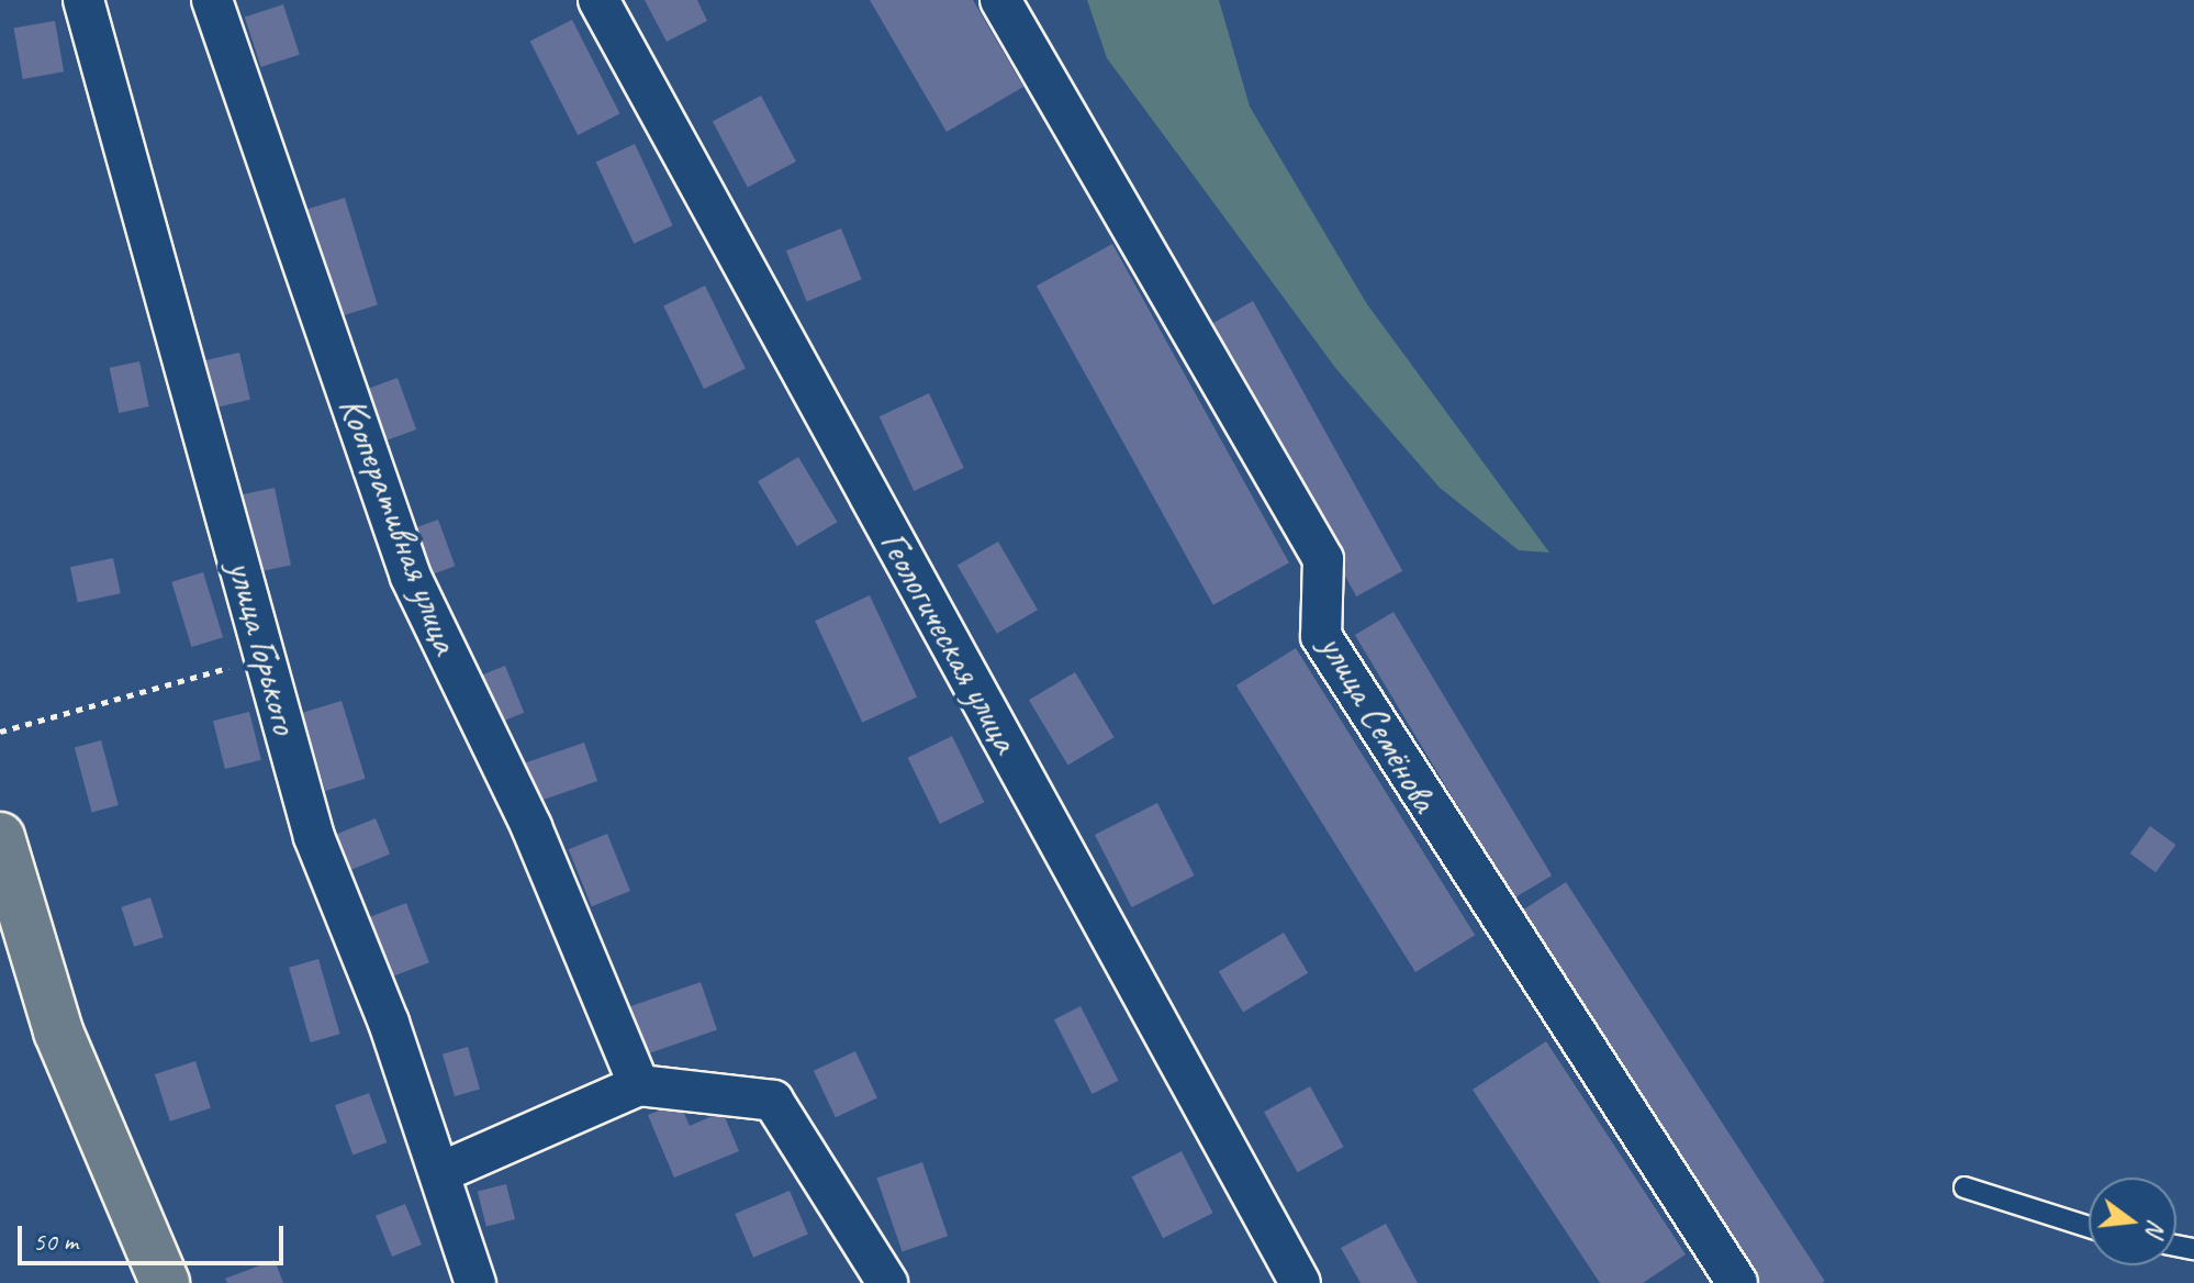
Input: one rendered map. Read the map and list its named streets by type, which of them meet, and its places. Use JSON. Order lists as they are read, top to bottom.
{
  "streets": {
    "street": [
      "Кооперативная улица",
      "Геологическая улица",
      "улица Горького",
      "улица Семёнова"
    ]
  },
  "scale_bar": "50 m",
  "north": "right"
}
